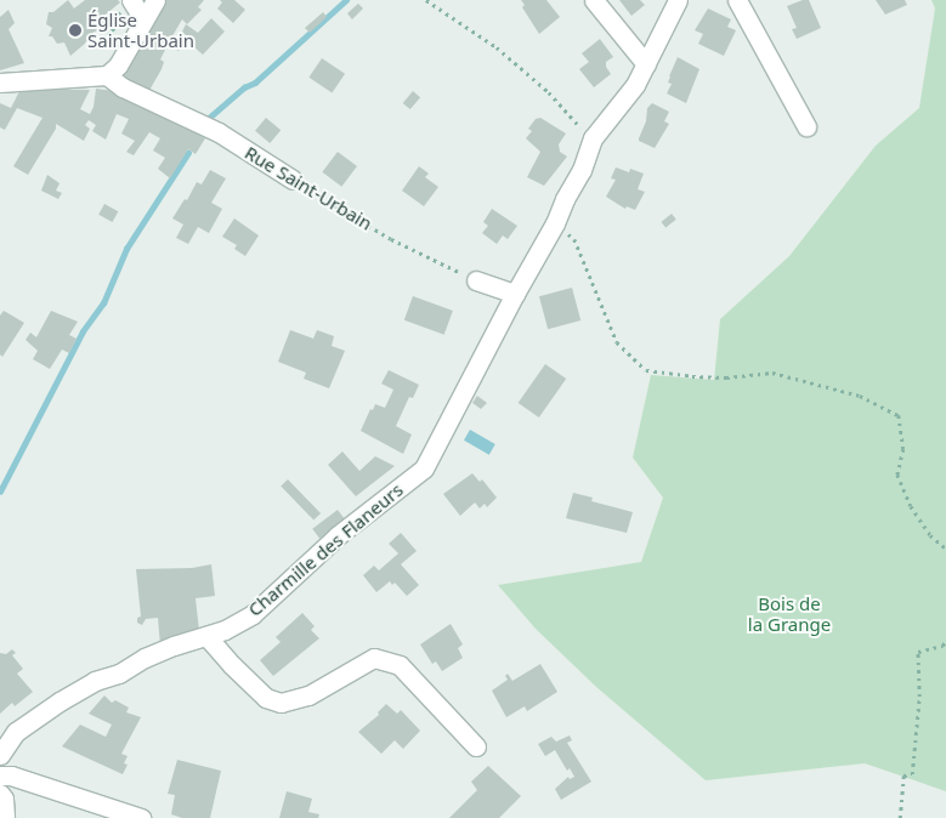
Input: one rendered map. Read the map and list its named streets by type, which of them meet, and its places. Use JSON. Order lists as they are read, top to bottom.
{
  "streets": {
    "street": ["Rue Saint-Urbain", "Charmille des Flaneurs"]
  },
  "parks": ["Bois de la Grange"],
  "places": ["Église Saint-Urbain"]
}
